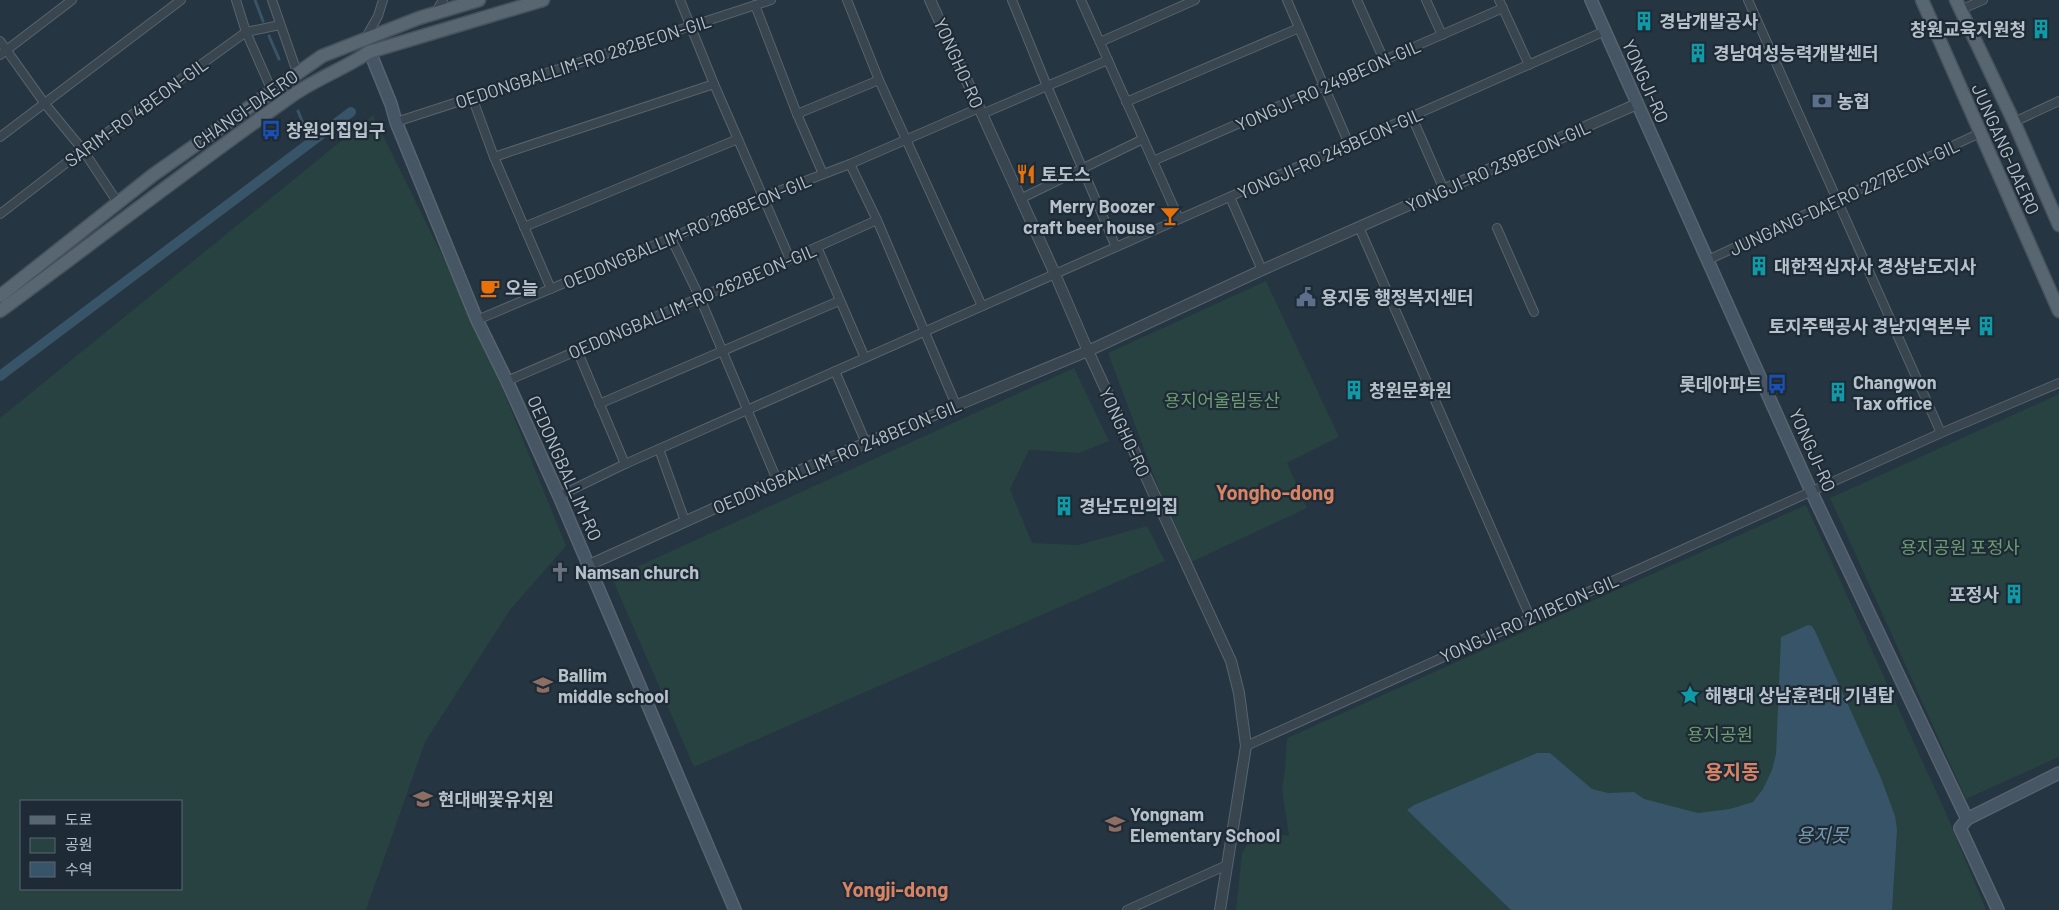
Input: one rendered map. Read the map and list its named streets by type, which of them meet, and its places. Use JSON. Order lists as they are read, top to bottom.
{
  "streets": {
    "main road": [
      "YONGJI-RO",
      "CHANGI-DAERO",
      "JUNGANG-DAERO",
      "OEDONGBALLIM-RO"
    ],
    "street": [
      "OEDONGBALLIM-RO 282BEON-GIL",
      "YONGHO-RO",
      "YONGJI-RO 249BEON-GIL",
      "SARIM-RO 4BEON-GIL",
      "YONGJI-RO 245BEON-GIL",
      "YONGJI-RO 239BEON-GIL",
      "JUNGANG-DAERO 227BEON-GIL",
      "OEDONGBALLIM-RO 266BEON-GIL",
      "OEDONGBALLIM-RO 262BEON-GIL",
      "OEDONGBALLIM-RO 248BEON-GIL",
      "YONGJI-RO 211BEON-GIL"
    ]
  },
  "crossings": [
    ["OEDONGBALLIM-RO 282BEON-GIL", "OEDONGBALLIM-RO 266BEON-GIL"],
    ["OEDONGBALLIM-RO 282BEON-GIL", "OEDONGBALLIM-RO"],
    ["YONGHO-RO", "YONGJI-RO 245BEON-GIL"],
    ["YONGHO-RO", "YONGJI-RO 239BEON-GIL"],
    ["YONGHO-RO", "OEDONGBALLIM-RO 266BEON-GIL"],
    ["YONGHO-RO", "OEDONGBALLIM-RO 248BEON-GIL"],
    ["YONGHO-RO", "YONGJI-RO 211BEON-GIL"],
    ["YONGJI-RO", "YONGJI-RO 245BEON-GIL"],
    ["YONGJI-RO", "YONGJI-RO 239BEON-GIL"],
    ["YONGJI-RO", "JUNGANG-DAERO 227BEON-GIL"],
    ["YONGJI-RO", "YONGJI-RO 211BEON-GIL"],
    ["CHANGI-DAERO", "OEDONGBALLIM-RO"],
    ["JUNGANG-DAERO", "JUNGANG-DAERO 227BEON-GIL"],
    ["YONGJI-RO 245BEON-GIL", "OEDONGBALLIM-RO"],
    ["YONGJI-RO 239BEON-GIL", "OEDONGBALLIM-RO 248BEON-GIL"],
    ["OEDONGBALLIM-RO 266BEON-GIL", "OEDONGBALLIM-RO"],
    ["OEDONGBALLIM-RO 262BEON-GIL", "OEDONGBALLIM-RO"],
    ["OEDONGBALLIM-RO 248BEON-GIL", "OEDONGBALLIM-RO"]
  ],
  "districts": ["Yongho-dong", "용지동", "Yongji-dong"],
  "water": ["용지못"],
  "parks": ["용지어울림동산", "용지공원 포정사", "용지공원"],
  "places": {
    "building": [
      "경남개발공사",
      "창원교육지원청",
      "경남여성능력개발센터",
      "대한적십자사 경상남도지사",
      "토지주택공사 경남지역본부",
      "창원문화원",
      "Changwon Tax office",
      "경남도민의집",
      "포정사"
    ],
    "bank": ["농협"],
    "bus stop": ["창원의집입구", "롯데아파트"],
    "restaurant": ["토도스"],
    "bar": ["Merry Boozer craft beer house"],
    "cafe": ["오늘"],
    "public building": ["용지동 행정복지센터"],
    "church": ["Namsan church"],
    "school or university": ["Ballim middle school", "현대배꽃유치원", "Yongnam Elementary School"],
    "place": ["해병대 상남훈련대 기념탑"]
  },
  "legend": ["도로", "공원", "수역"]
}
